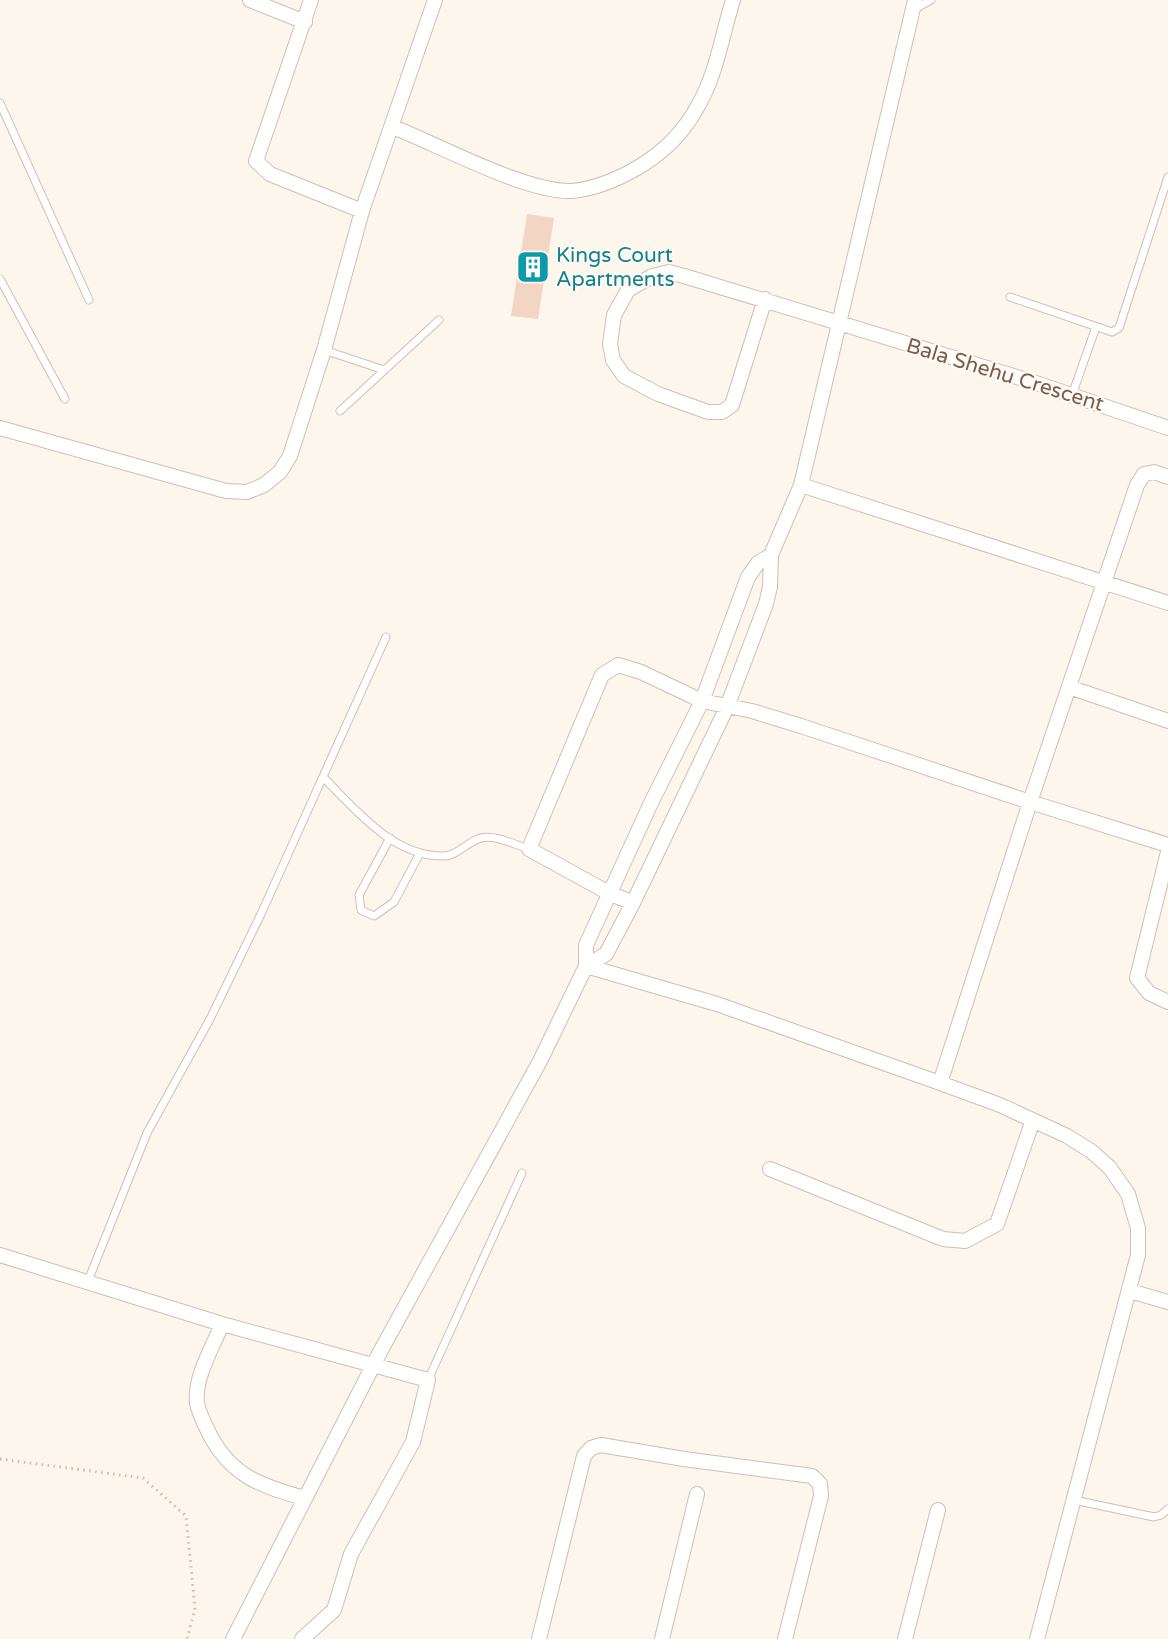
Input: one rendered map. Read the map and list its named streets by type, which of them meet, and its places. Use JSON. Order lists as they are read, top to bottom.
{
  "streets": {
    "street": ["Bala Shehu Crescent"]
  },
  "places": {
    "building": ["Kings Court Apartments"]
  }
}
